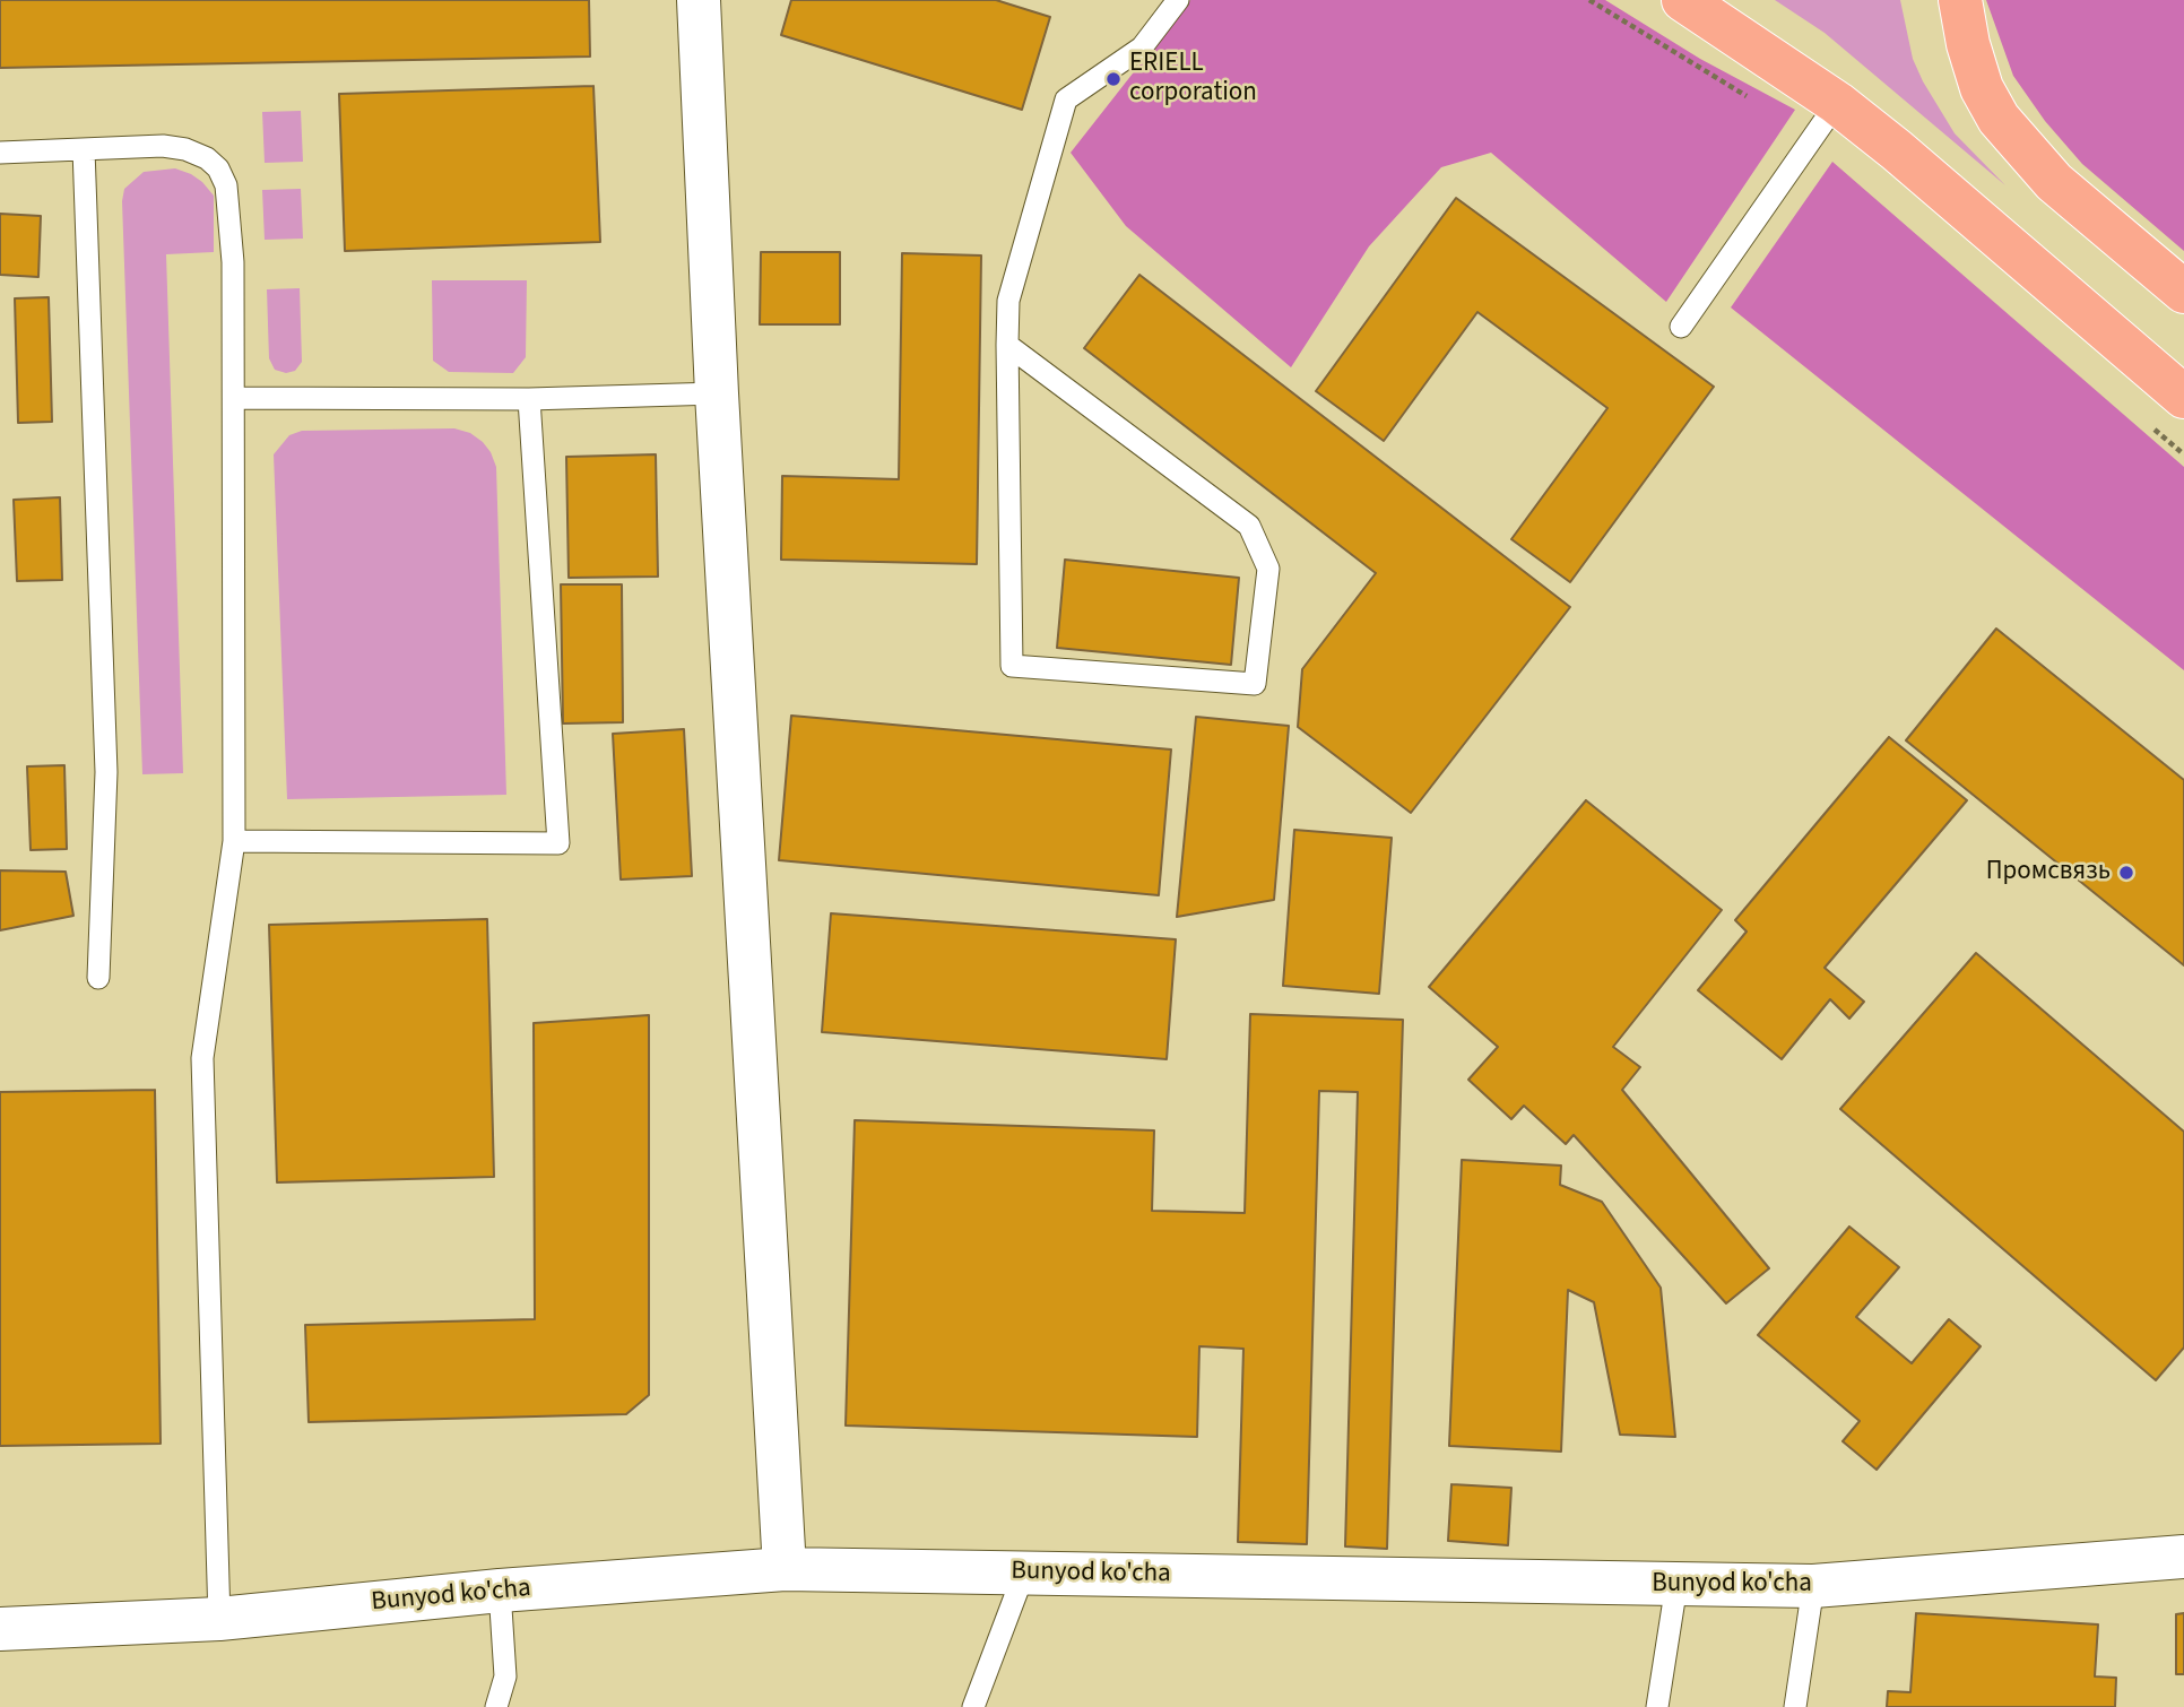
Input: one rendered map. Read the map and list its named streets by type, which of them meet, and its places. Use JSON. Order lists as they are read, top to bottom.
{
  "streets": {
    "street": ["Bunyod ko'cha"]
  },
  "places": ["ERIELL corporation", "Промсвязь"]
}
